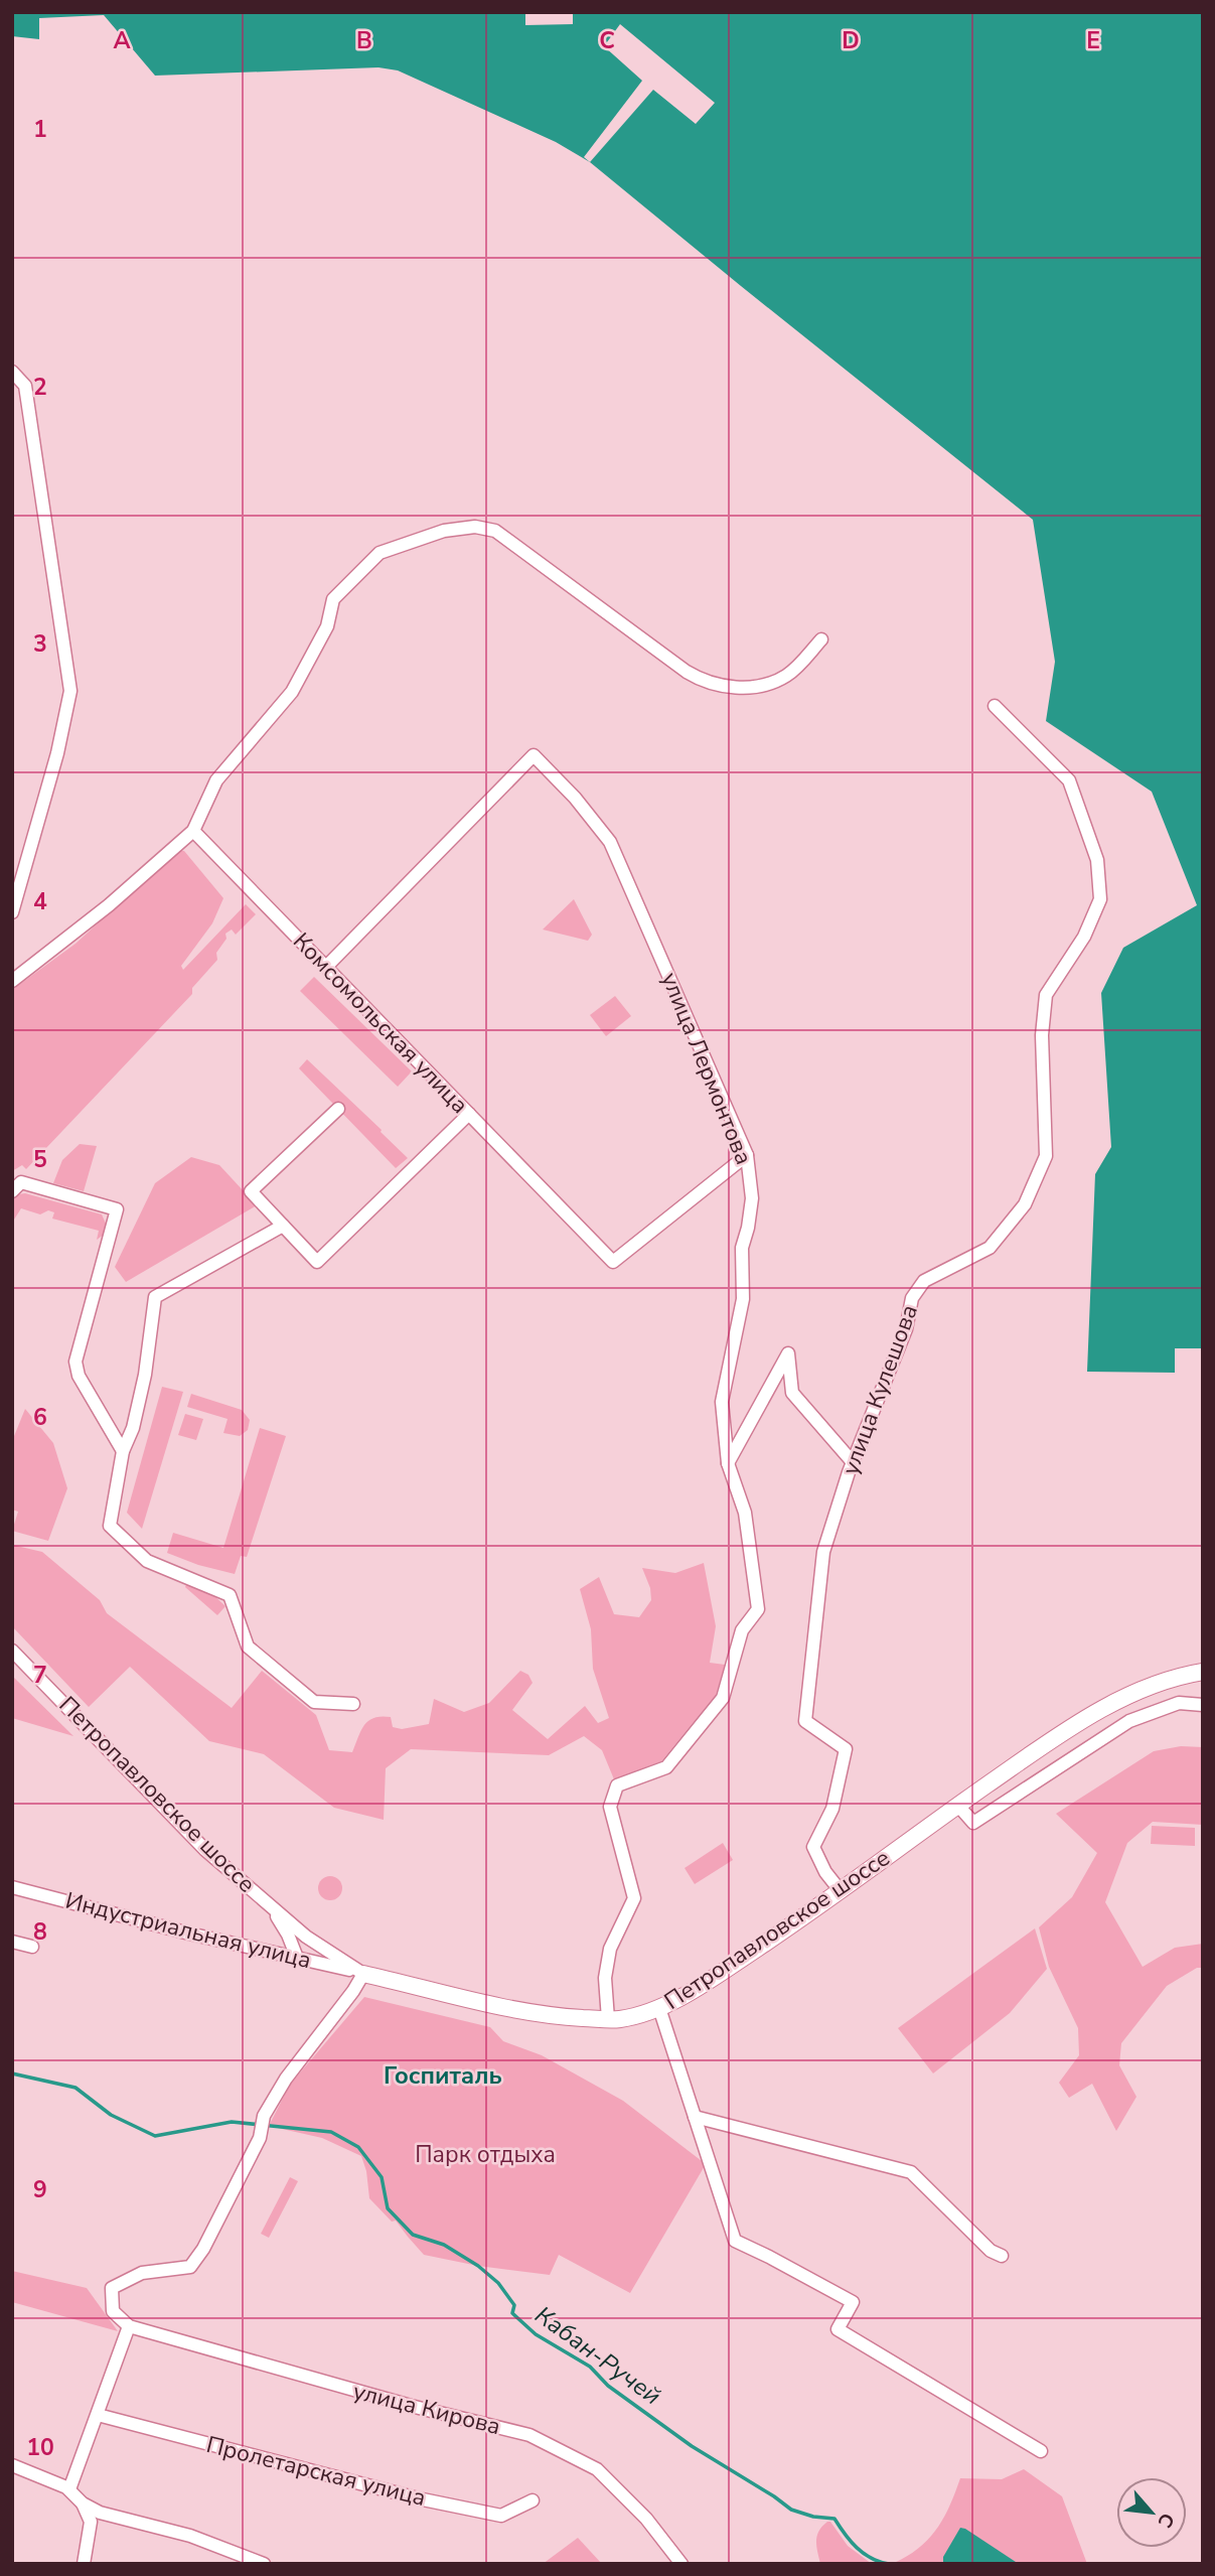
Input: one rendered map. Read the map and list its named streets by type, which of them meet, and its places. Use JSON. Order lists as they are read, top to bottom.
{
  "streets": {
    "main road": ["Петропавловское шоссе"],
    "street": [
      "Комсомольская улица",
      "улица Лермонтова",
      "улица Кулешова",
      "Индустриальная улица",
      "улица Кирова",
      "Пролетарская улица"
    ]
  },
  "crossings": [
    ["Комсомольская улица", "улица Лермонтова"],
    ["улица Лермонтова", "Петропавловское шоссе"],
    ["улица Кулешова", "Петропавловское шоссе"],
    ["Петропавловское шоссе", "Индустриальная улица"]
  ],
  "districts": ["Госпиталь"],
  "water": ["Кабан-Ручей"],
  "parks": ["Парк отдыха"],
  "north": "bottom right",
  "grid": {
    "columns": [
      "A",
      "B",
      "C",
      "D",
      "E"
    ],
    "rows": [
      "1",
      "2",
      "3",
      "4",
      "5",
      "6",
      "7",
      "8",
      "9",
      "10"
    ]
  }
}
